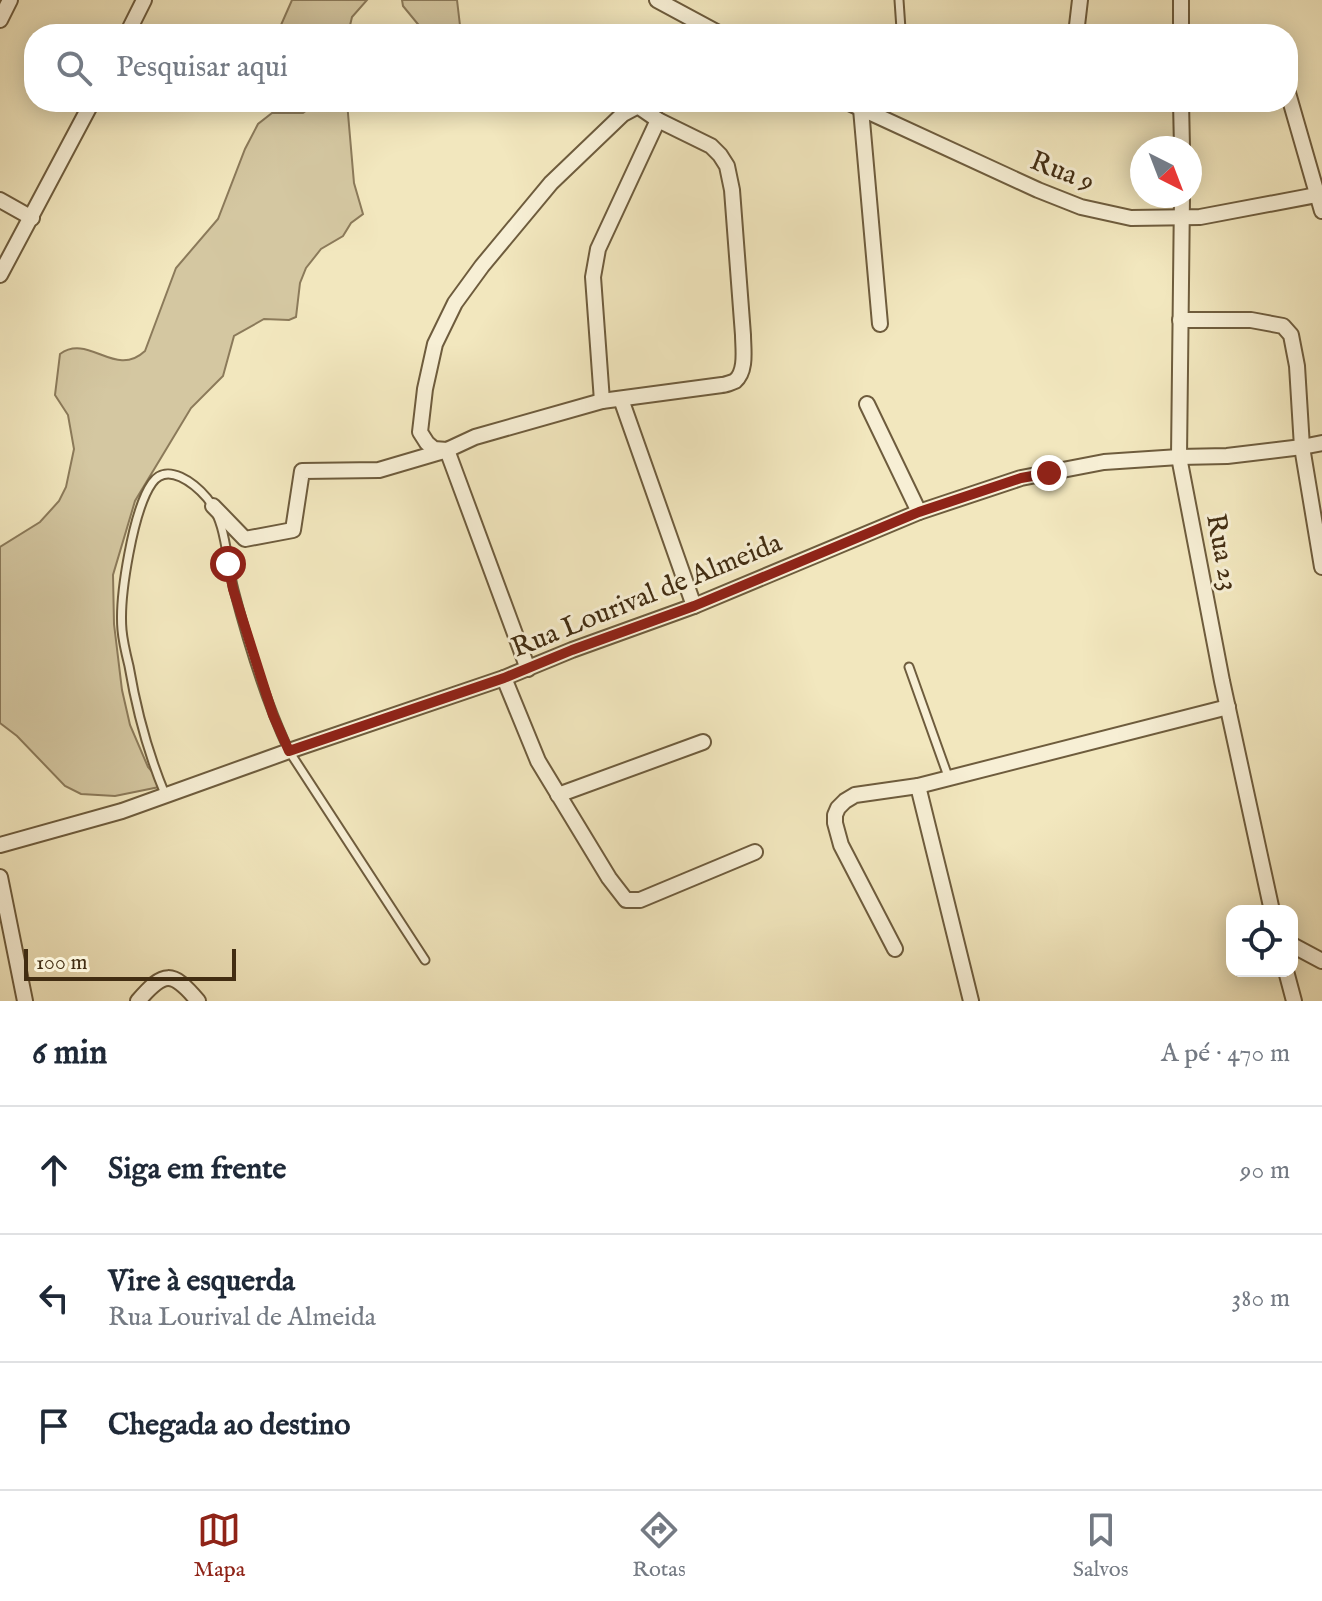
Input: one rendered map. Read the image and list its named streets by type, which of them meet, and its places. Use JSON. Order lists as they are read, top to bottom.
{
  "streets": {
    "street": ["Rua 9", "Rua 23", "Rua Lourival de Almeida"]
  },
  "crossings": [
    ["Rua 9", "Rua 23"],
    ["Rua 23", "Rua Lourival de Almeida"]
  ],
  "scale_bar": "100 m",
  "north": "bottom right",
  "page": {
    "search": "Pesquisar aqui",
    "scale": "100 m",
    "heading": ["6 min", "A pé · 470 m"],
    "list": [
      ["Siga em frente", "90 m"],
      ["Vire à esquerda", "Rua Lourival de Almeida", "380 m"],
      "Chegada ao destino"
    ],
    "nav": ["Mapa", "Rotas", "Salvos"]
  }
}
